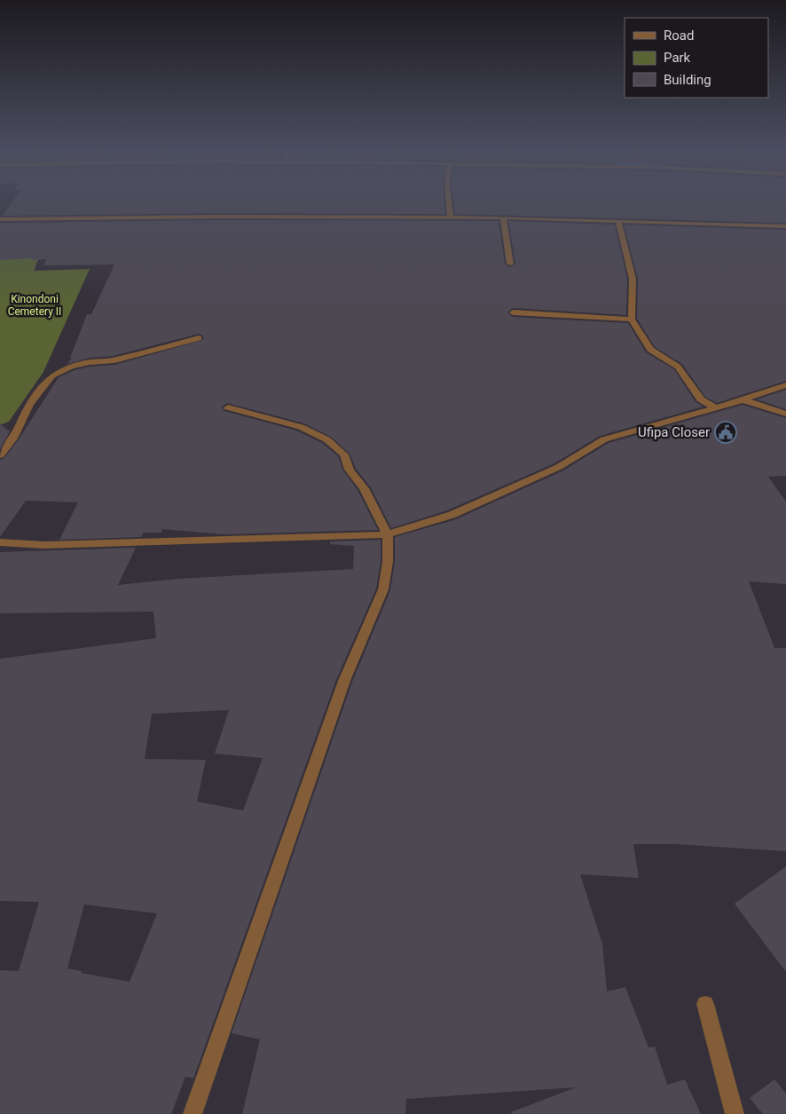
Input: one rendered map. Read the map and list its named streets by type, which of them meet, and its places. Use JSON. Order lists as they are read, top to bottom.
{
  "parks": ["Kinondoni Cemetery II"],
  "places": {
    "public building": ["Ufipa Closer"]
  },
  "legend": ["Road", "Park", "Building"]
}
